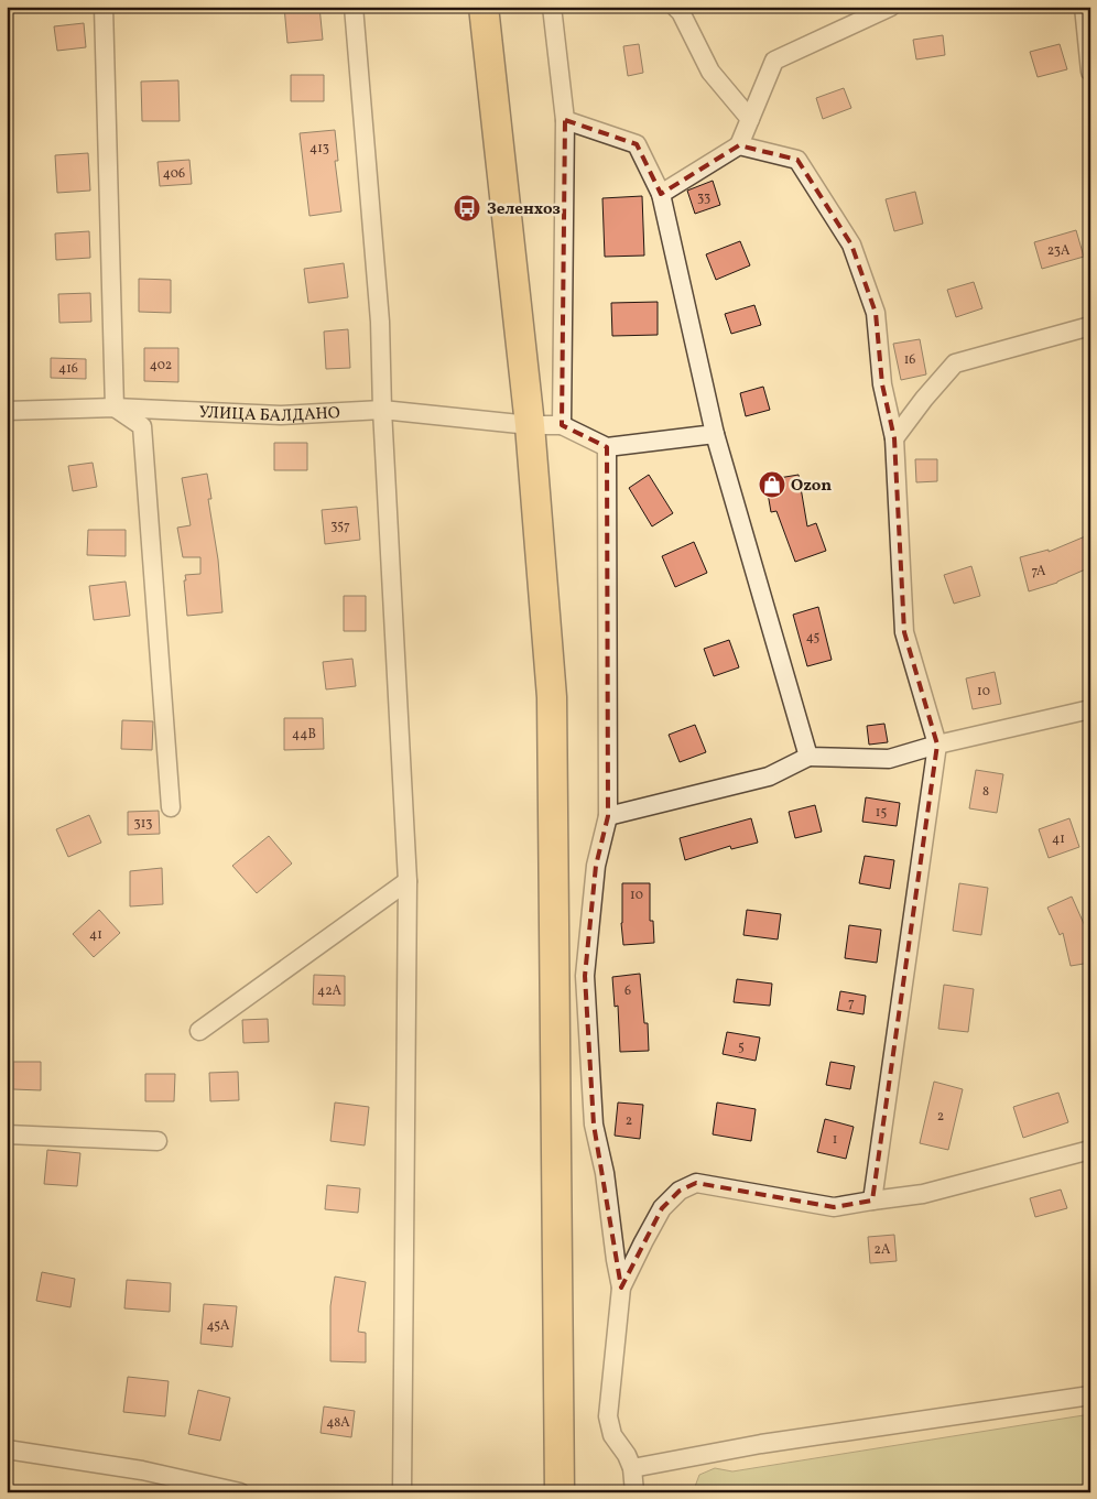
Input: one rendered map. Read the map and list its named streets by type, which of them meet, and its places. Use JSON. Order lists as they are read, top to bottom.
{
  "streets": {
    "street": ["УЛИЦА БАЛДАНО"]
  },
  "places": {
    "bus stop": ["Зеленхоз"],
    "shop": ["Ozon"]
  },
  "house_numbers": [
    "413",
    "406",
    "33",
    "23А",
    "16",
    "402",
    "416",
    "357",
    "7А",
    "45",
    "10",
    "44В",
    "8",
    "15",
    "313",
    "41",
    "10",
    "41",
    "42А",
    "6",
    "7",
    "5",
    "2",
    "2",
    "1",
    "2А",
    "45А",
    "48А"
  ]
}
